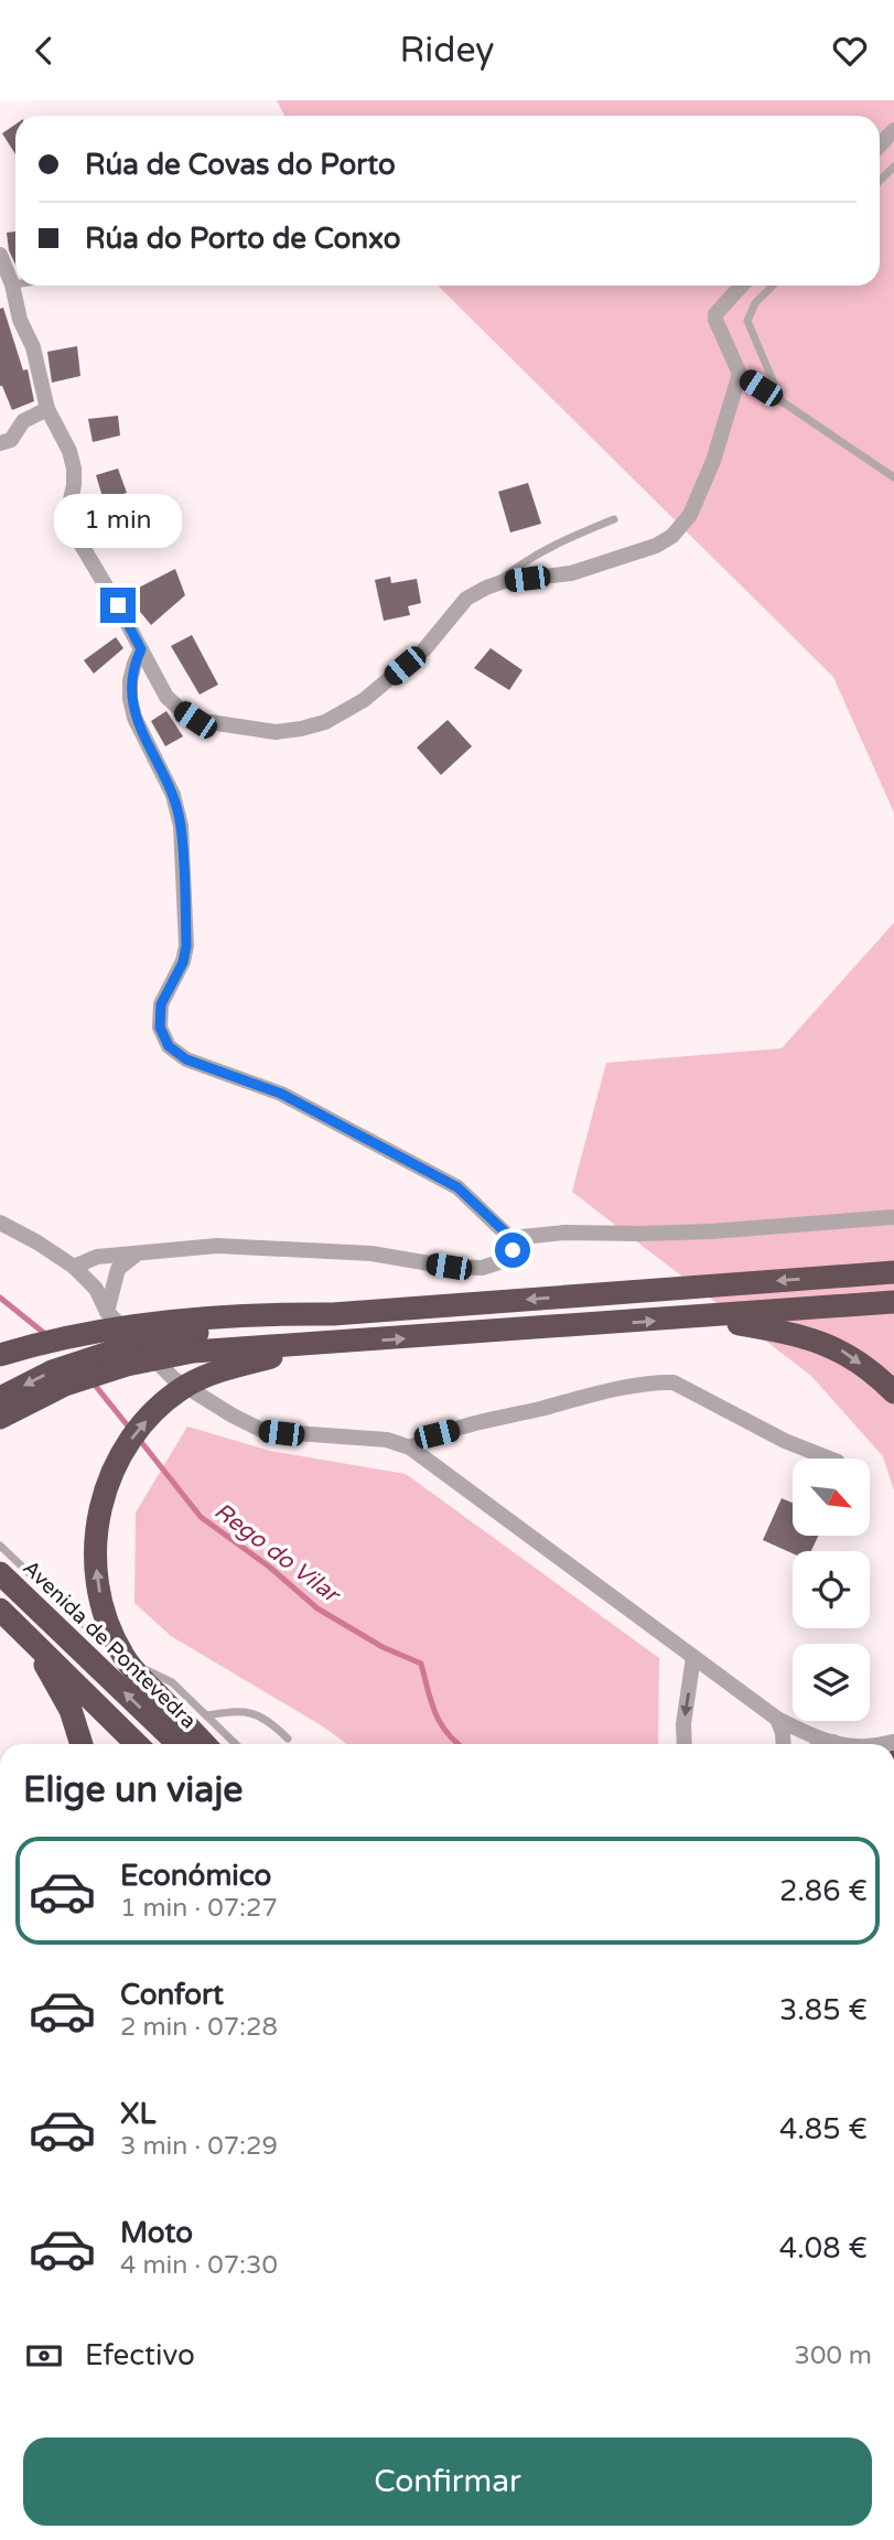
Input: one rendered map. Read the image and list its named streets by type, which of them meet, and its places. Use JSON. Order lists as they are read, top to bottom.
{
  "streets": {
    "highway": ["Avenida de Pontevedra"]
  },
  "water": ["Rego do Vilar"],
  "north": "bottom right",
  "page": {
    "header": "Ridey",
    "banner": ["Rúa de Covas do Porto", "Rúa do Porto de Conxo"],
    "bubble": "1 min",
    "heading": "Elige un viaje",
    "list": [
      {
        "name": "Económico",
        "note": "1 min · 07:27",
        "value": "2.86 €"
      },
      {
        "name": "Confort",
        "note": "2 min · 07:28",
        "value": "3.85 €"
      },
      {
        "name": "XL",
        "note": "3 min · 07:29",
        "value": "4.85 €"
      },
      {
        "name": "Moto",
        "note": "4 min · 07:30",
        "value": "4.08 €"
      }
    ],
    "pay": ["Efectivo", "300 m"],
    "buttons": "Confirmar"
  }
}
